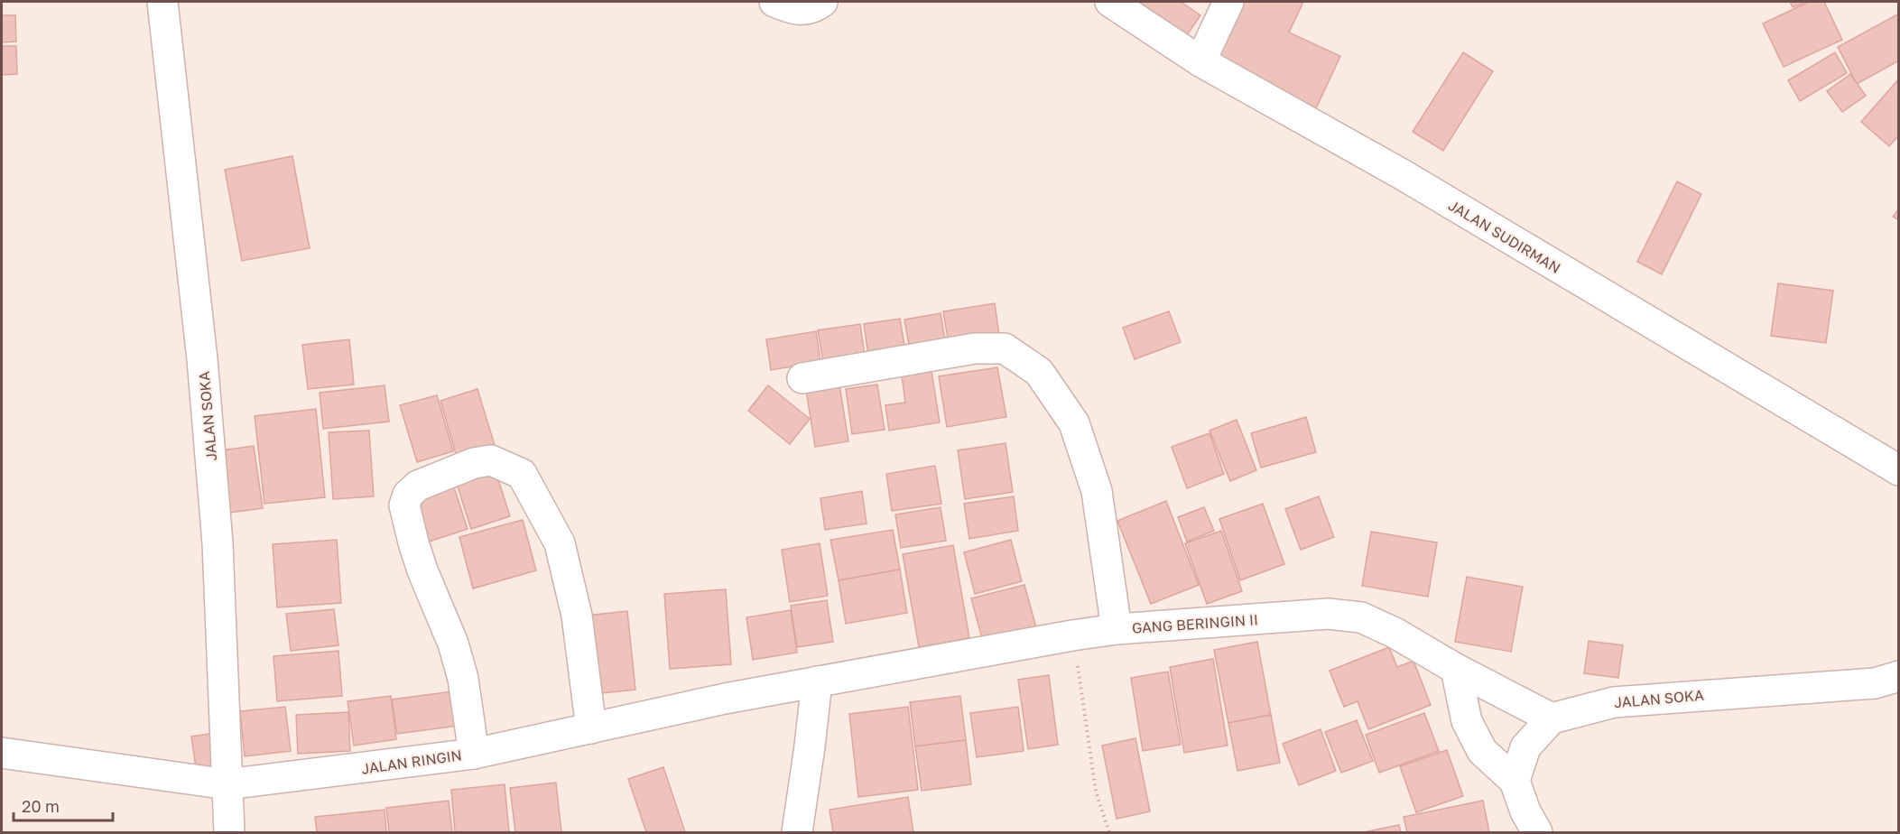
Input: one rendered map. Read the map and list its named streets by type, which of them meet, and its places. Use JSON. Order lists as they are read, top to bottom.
{
  "streets": {
    "street": [
      "JALAN SUDIRMAN",
      "JALAN SOKA",
      "GANG BERINGIN II",
      "JALAN RINGIN"
    ]
  },
  "crossings": [
    ["JALAN SOKA", "GANG BERINGIN II"],
    ["JALAN SOKA", "JALAN RINGIN"],
    ["GANG BERINGIN II", "JALAN RINGIN"]
  ],
  "scale_bar": "20 m"
}
